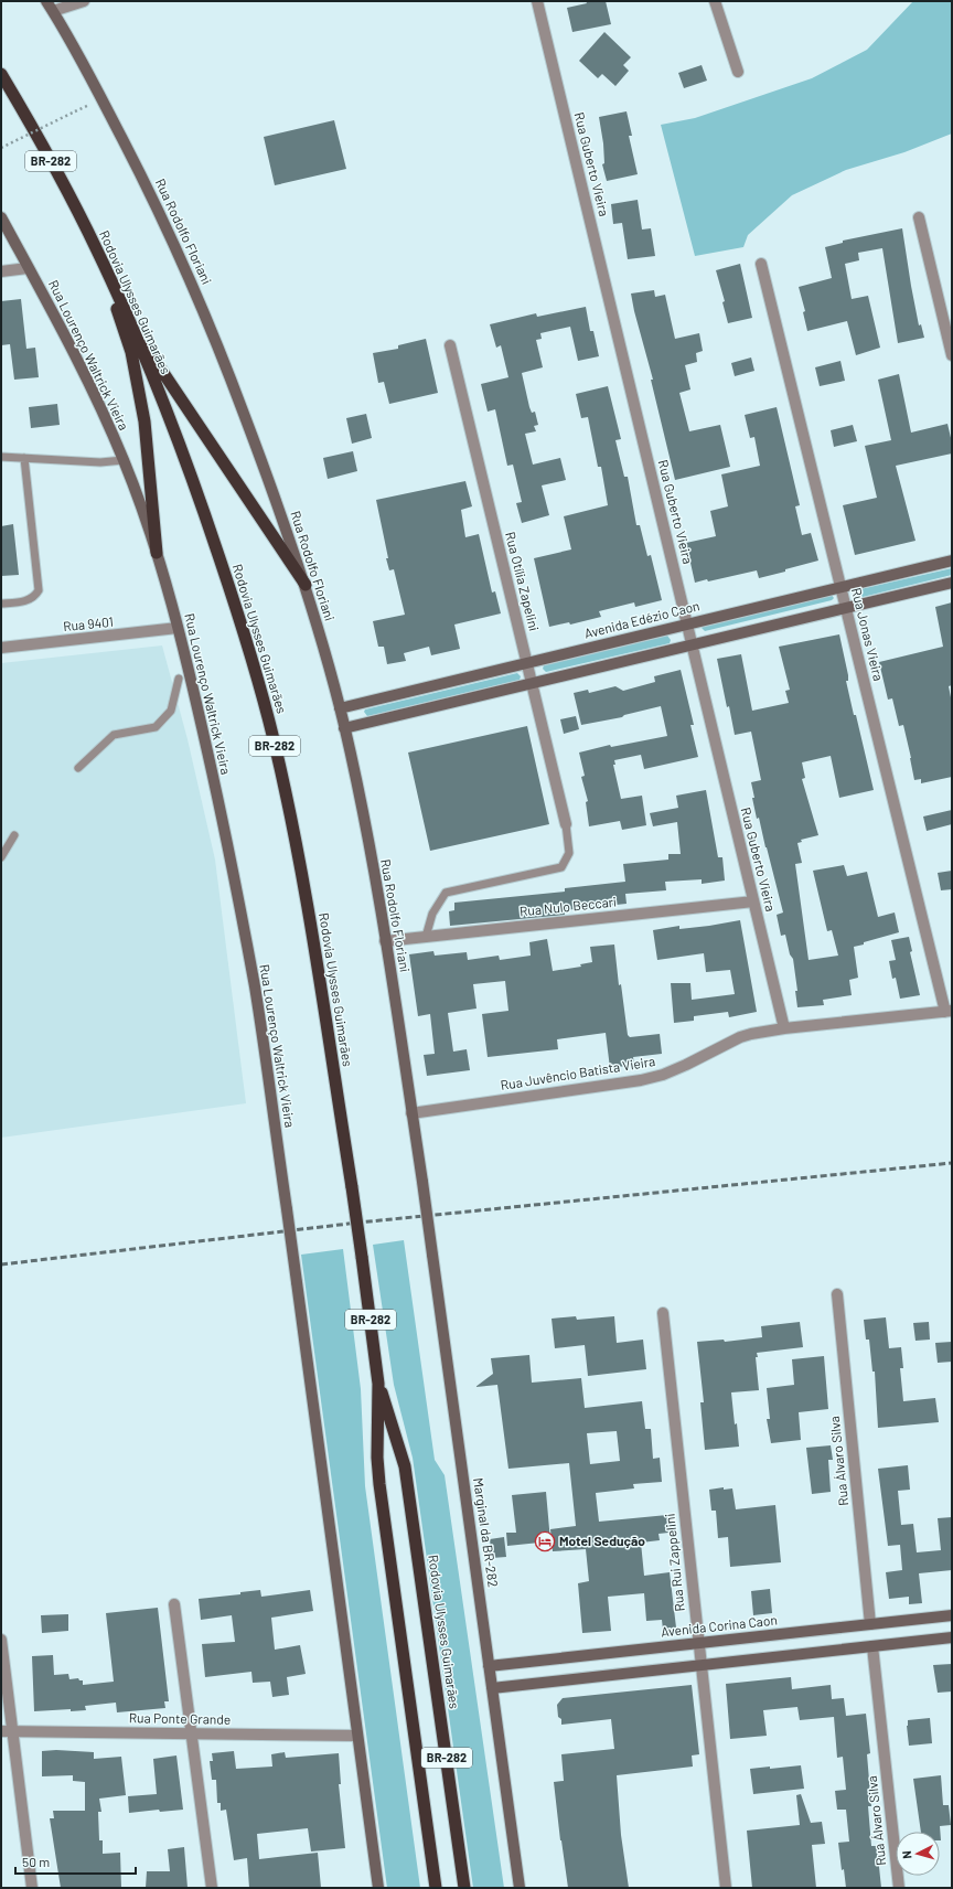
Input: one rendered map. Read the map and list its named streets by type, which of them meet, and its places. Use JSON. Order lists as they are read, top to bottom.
{
  "streets": {
    "highway": ["BR-282", "Rodovia Ulysses Guimarães"],
    "main road": [
      "Rua Rodolfo Floriani",
      "Rua Lourenço Waltrick Vieira",
      "Avenida Edézio Caon",
      "Marginal da BR-282",
      "Avenida Corina Caon"
    ],
    "street": [
      "Rua Guberto Vieira",
      "Rua Otília Zapelini",
      "Rua 9401",
      "Rua Jonas Vieira",
      "Rua Nulo Beccari",
      "Rua Juvêncio Batista Vieira",
      "Rua Álvaro Silva",
      "Rua Rui Zappelini",
      "Rua Ponte Grande"
    ]
  },
  "crossings": [
    ["Rua Guberto Vieira", "Avenida Edézio Caon"],
    ["Rua Guberto Vieira", "Rua Nulo Beccari"],
    ["Rua Guberto Vieira", "Rua Juvêncio Batista Vieira"],
    ["Rua Rodolfo Floriani", "Avenida Edézio Caon"],
    ["Rua Rodolfo Floriani", "Rua Nulo Beccari"],
    ["Rua Rodolfo Floriani", "Rua Juvêncio Batista Vieira"],
    ["Rua Rodolfo Floriani", "Marginal da BR-282"],
    ["Rua Lourenço Waltrick Vieira", "Rua 9401"],
    ["Rua Lourenço Waltrick Vieira", "Rua Ponte Grande"],
    ["Rua Otília Zapelini", "Avenida Edézio Caon"],
    ["Avenida Edézio Caon", "Rua Jonas Vieira"],
    ["Rua Jonas Vieira", "Rua Juvêncio Batista Vieira"],
    ["Rua Álvaro Silva", "Avenida Corina Caon"],
    ["Marginal da BR-282", "Avenida Corina Caon"],
    ["Rua Rui Zappelini", "Avenida Corina Caon"]
  ],
  "places": {
    "hotel": ["Motel Sedução"]
  },
  "scale_bar": "50 m",
  "north": "left"
}
